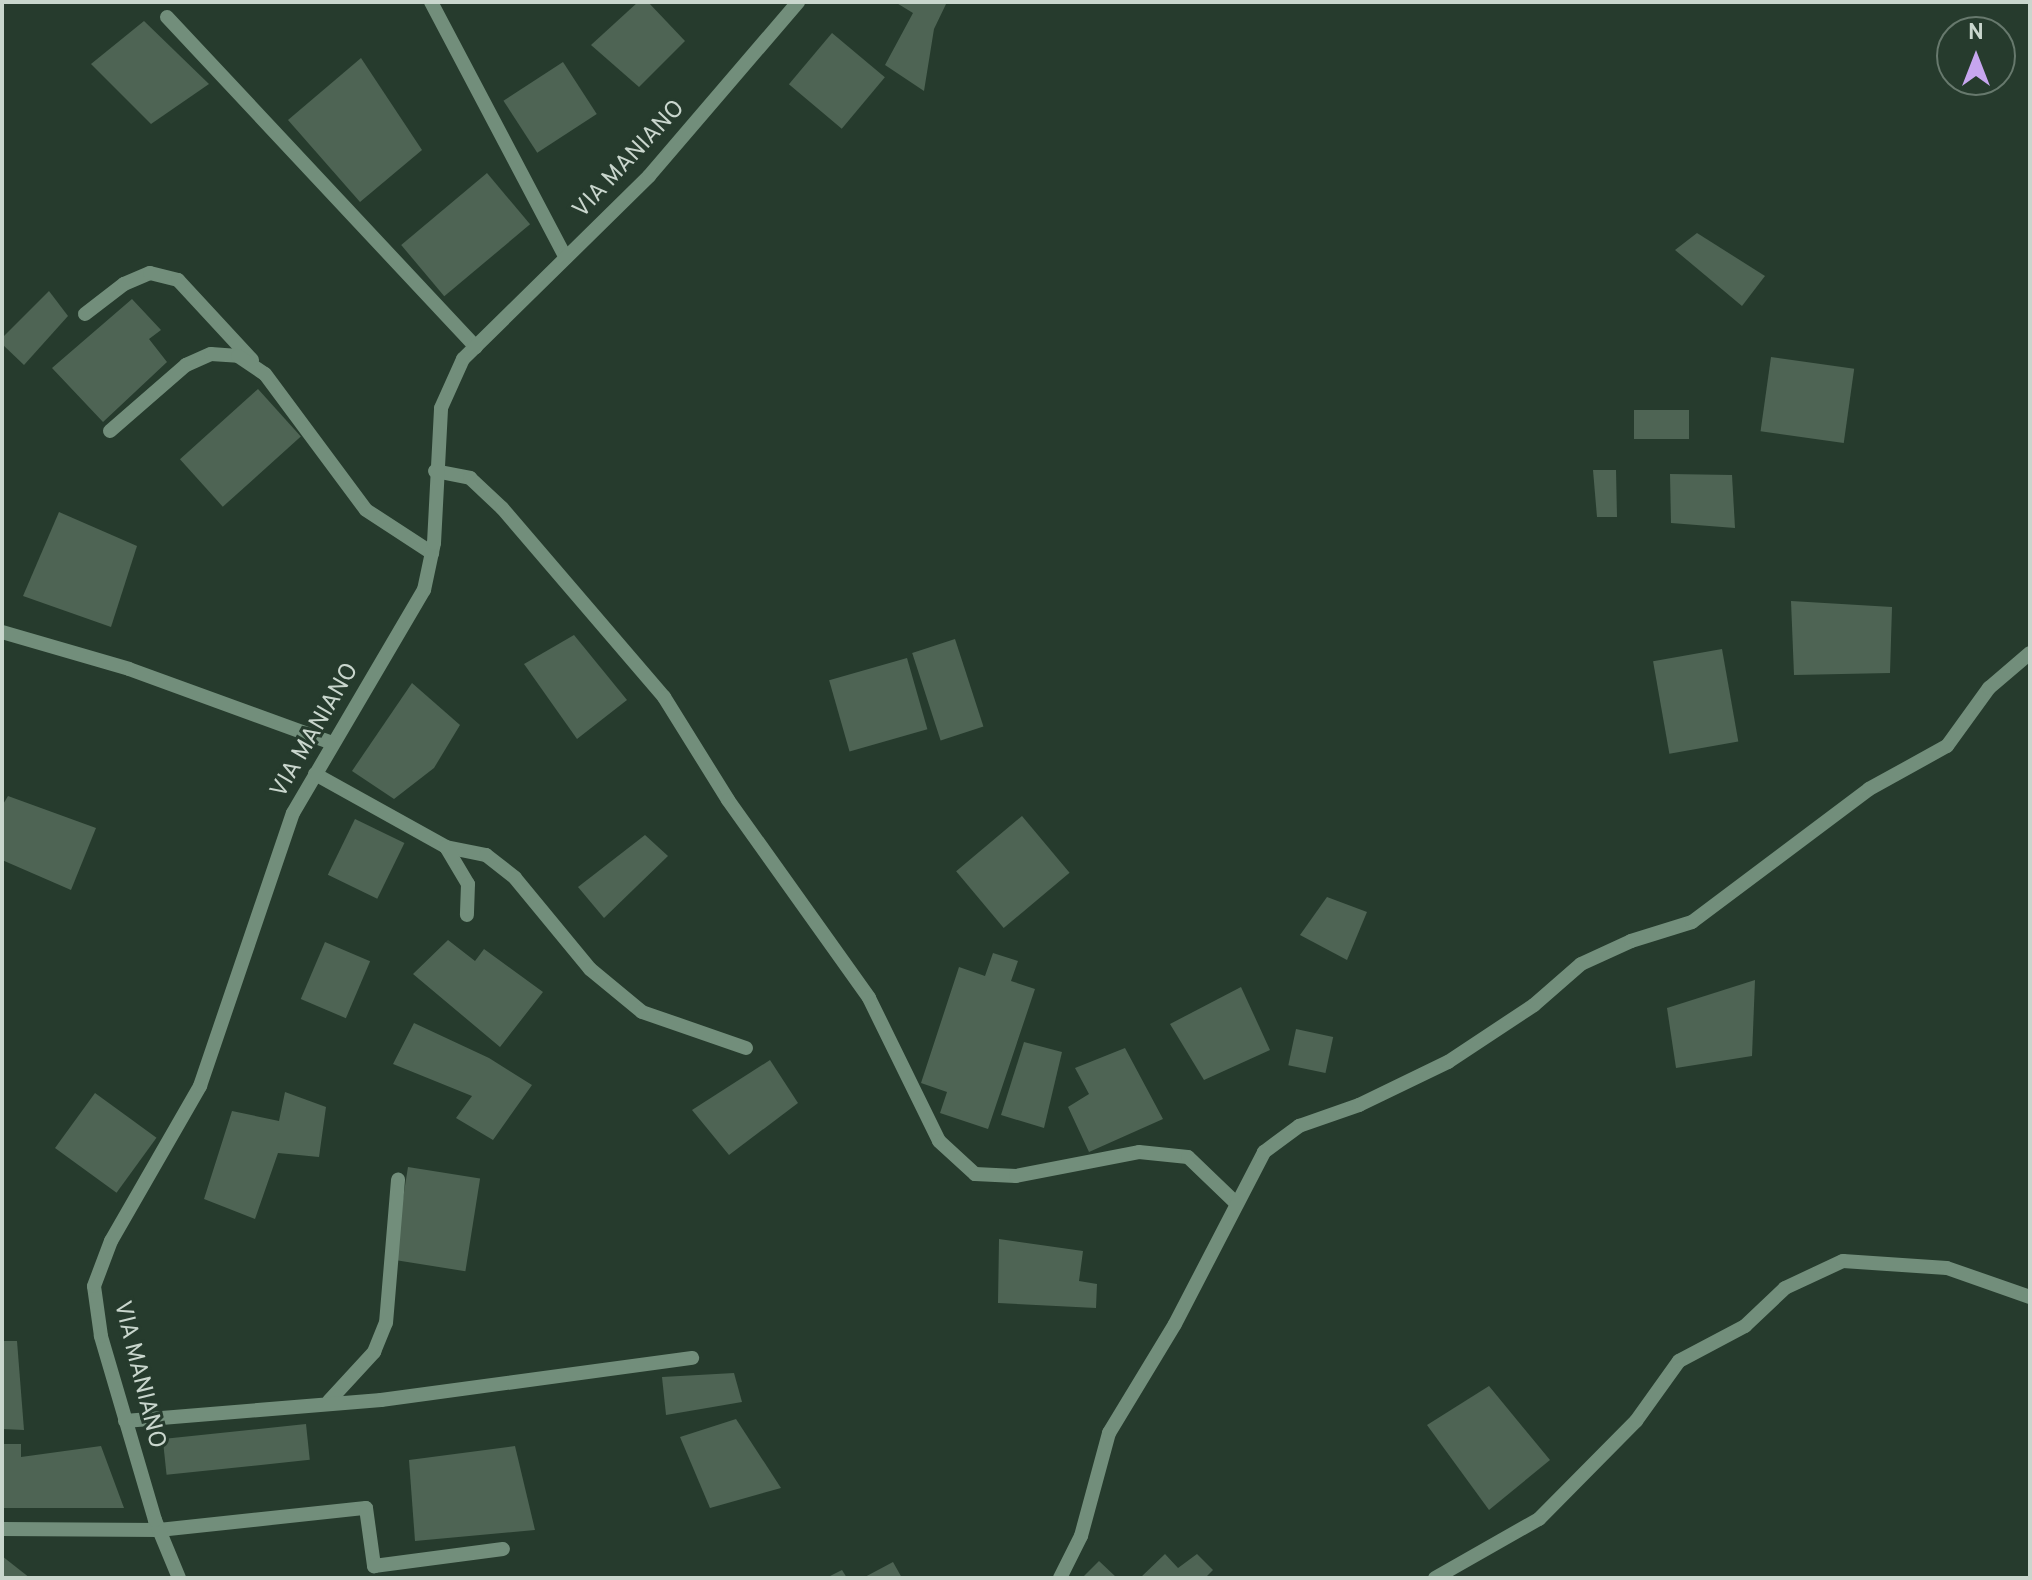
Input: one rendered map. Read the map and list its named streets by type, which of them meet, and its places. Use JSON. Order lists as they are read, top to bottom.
{
  "streets": {
    "street": ["VIA MANIANO"]
  },
  "north": "top"
}
